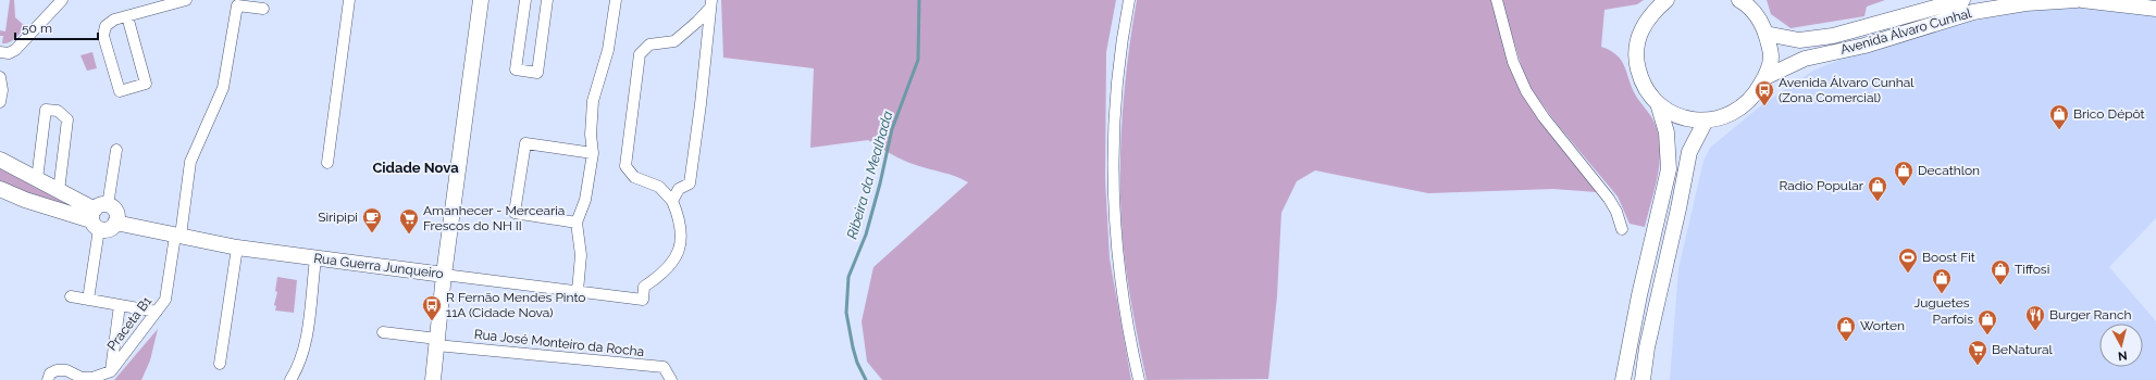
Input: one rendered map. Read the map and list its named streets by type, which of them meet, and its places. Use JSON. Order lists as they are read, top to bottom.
{
  "streets": {
    "main road": ["Avenida Álvaro Cunhal", "Rua Guerra Junqueiro"],
    "street": ["Praceta B1", "Rua José Monteiro da Rocha"]
  },
  "crossings": [
    ["Rua Guerra Junqueiro", "Praceta B1"]
  ],
  "districts": ["Cidade Nova"],
  "water": ["Ribeira da Mealhada"],
  "places": {
    "bus stop": ["Avenida Álvaro Cunhal (Zona Comercial)", "R Fernão Mendes Pinto 11A (Cidade Nova)"],
    "shop": [
      "Brico Dépôt",
      "Decathlon",
      "Radio Popular",
      "Tiffosi",
      "Juguetes",
      "Parfois",
      "Worten"
    ],
    "cafe": ["Siripipi"],
    "supermarket": ["Amanhecer - Mercearia Frescos do NH II", "BeNatural"],
    "sports": ["Boost Fit"],
    "restaurant": ["Burger Ranch"]
  },
  "scale_bar": "50 m",
  "north": "bottom"
}
